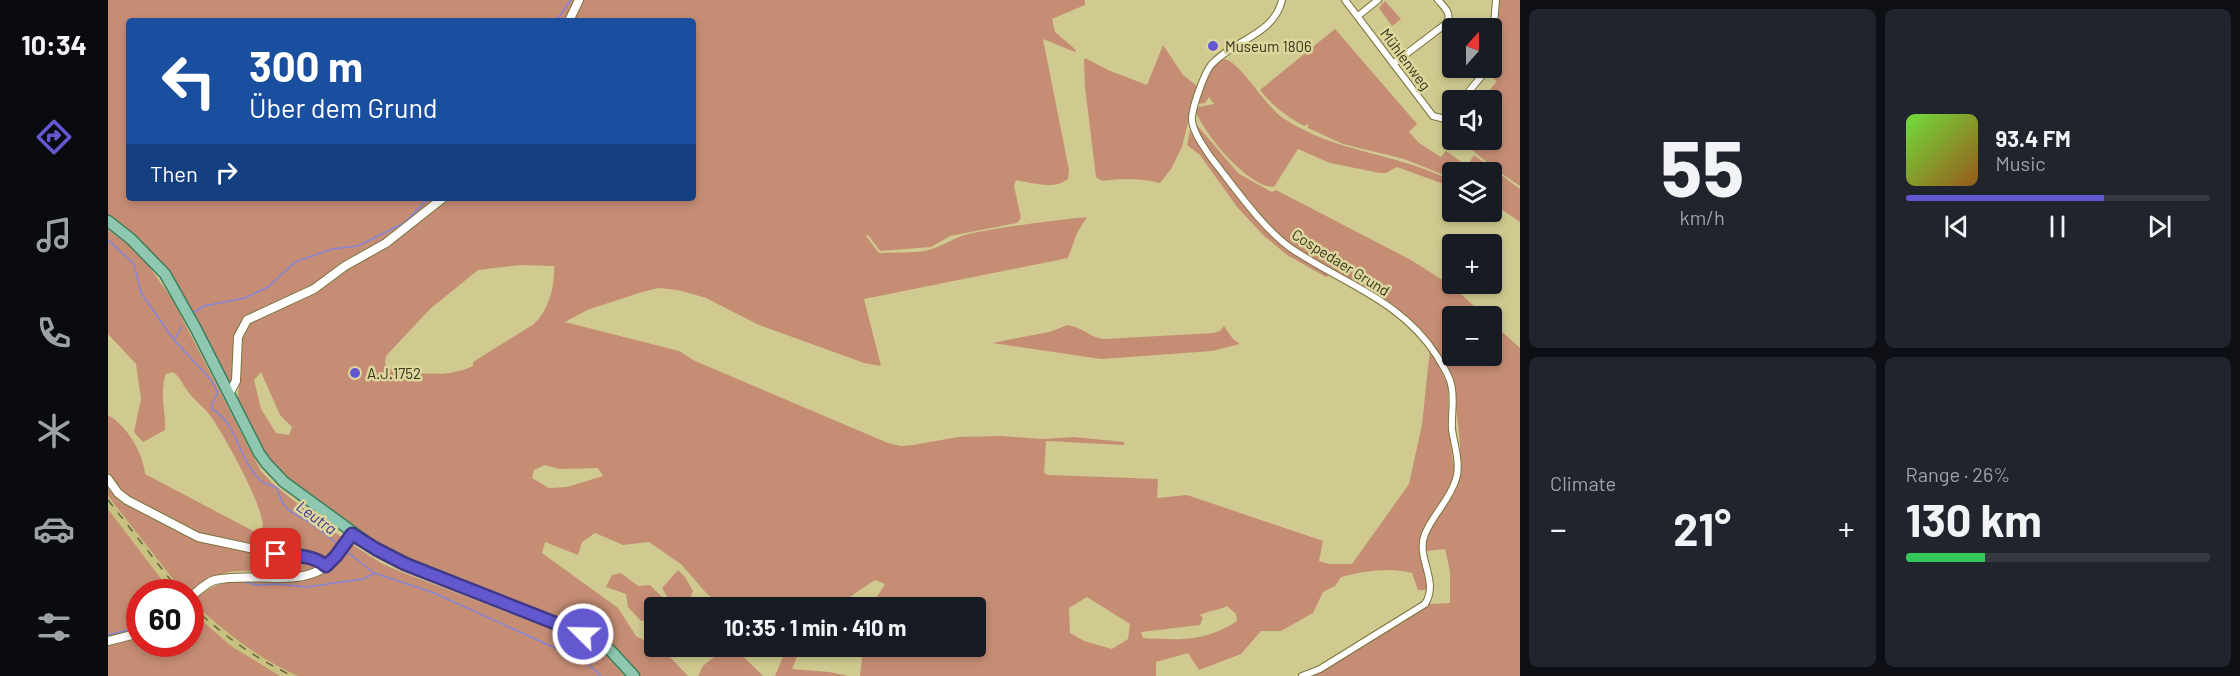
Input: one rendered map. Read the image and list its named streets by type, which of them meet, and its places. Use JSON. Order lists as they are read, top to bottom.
{
  "streets": {
    "street": ["Mühlenweg", "Cospedaer Grund"]
  },
  "water": ["Leutra"],
  "places": ["Museum 1806", "A.J.1752"],
  "north": "top",
  "page": {
    "tabs": "10:34",
    "tile": [
      ["55", "km/h"],
      "Climate",
      ["Range · 26%", "130 km"]
    ],
    "map_buttons": ["+", "−"],
    "turn": ["300 m", "Über dem Grund"],
    "song": ["93.4 FM", "Music"],
    "then": "Then",
    "heat": ["−", "21°", "+"],
    "limit": "60",
    "trip": "10:35 · 1 min · 410 m"
  }
}
